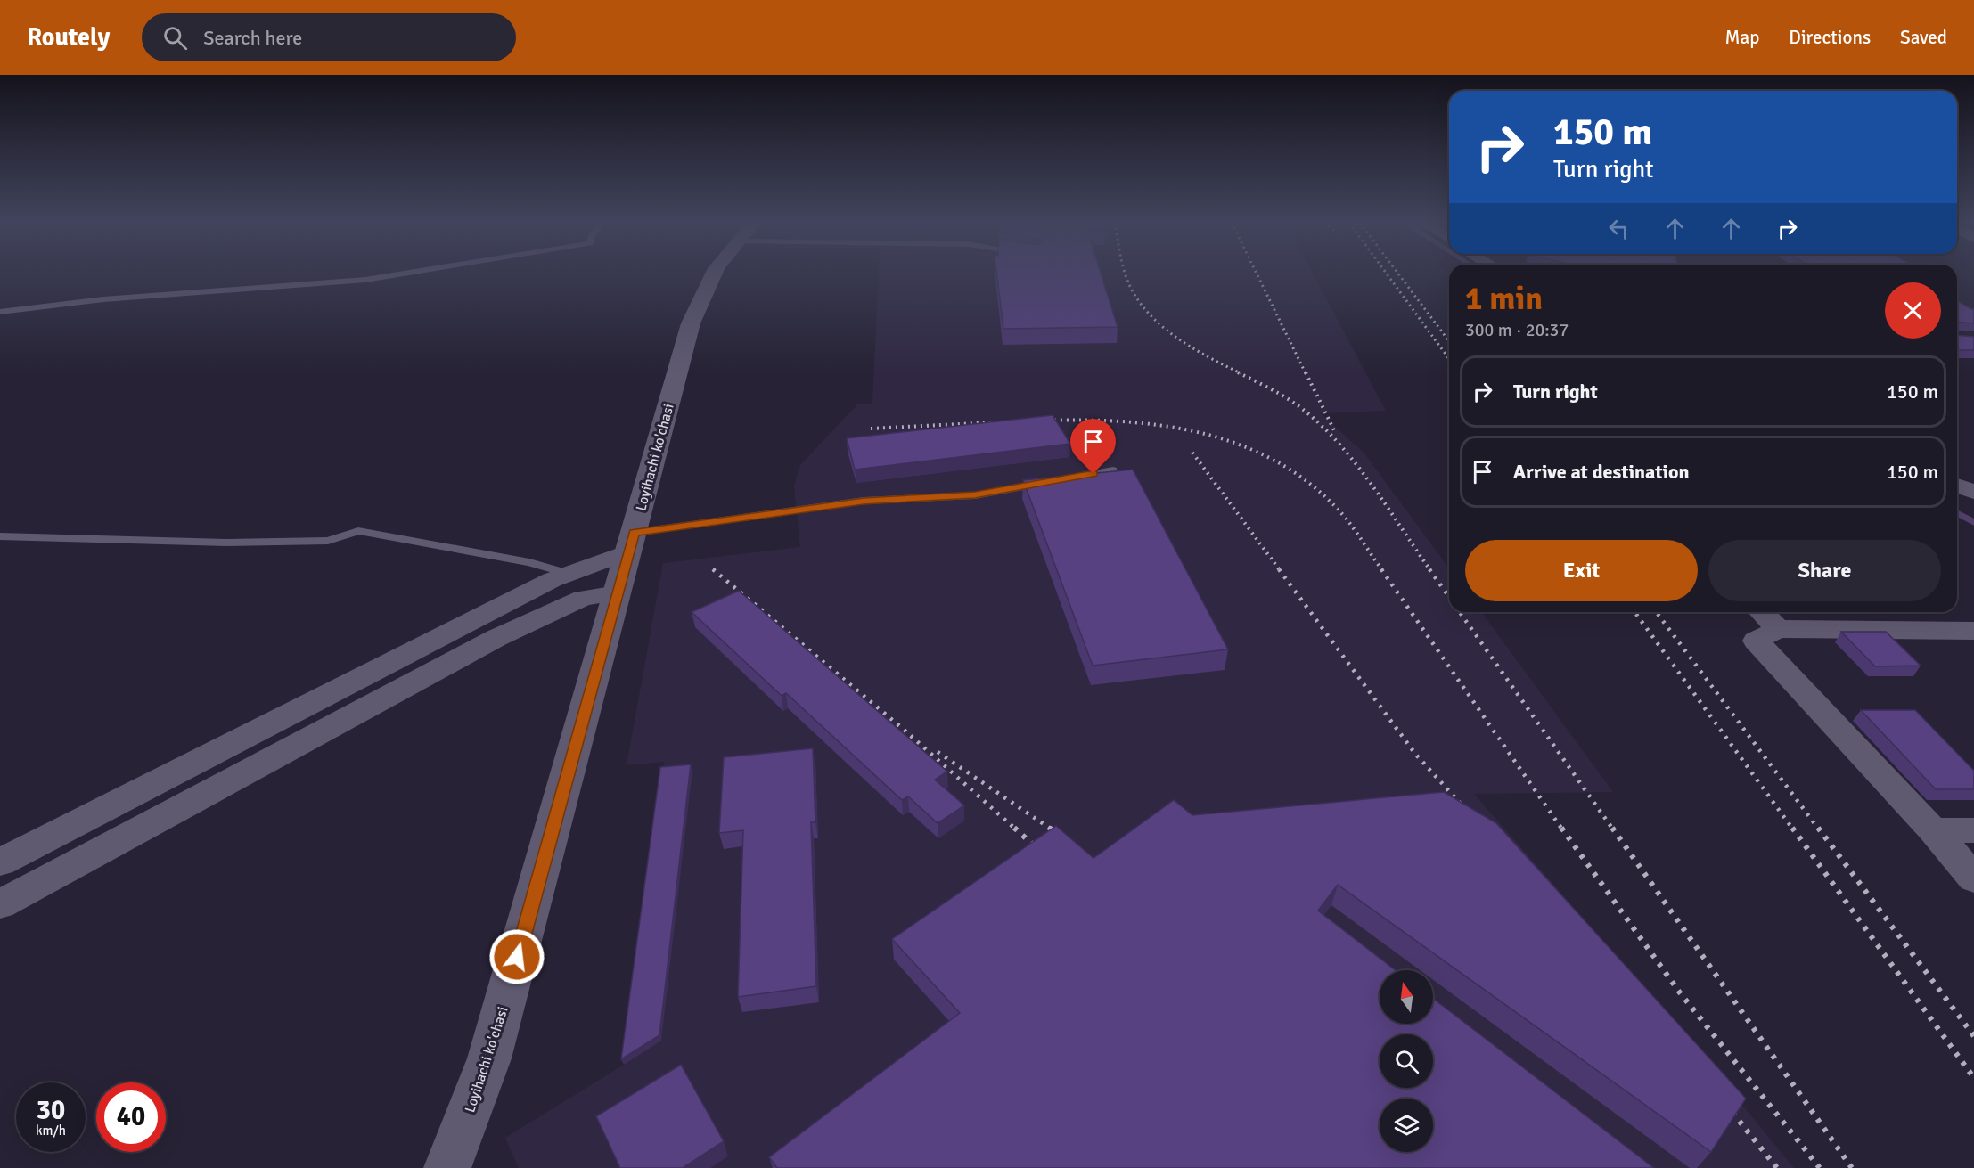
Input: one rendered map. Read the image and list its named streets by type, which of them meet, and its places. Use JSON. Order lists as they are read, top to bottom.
{
  "streets": {
    "street": ["Loyihachi ko'chasi"]
  },
  "north": "top",
  "page": {
    "header": "Routely",
    "search": "Search here",
    "nav": ["Map", "Directions", "Saved"],
    "turn": ["150 m", "Turn right"],
    "heading": ["1 min", "300 m · 20:37"],
    "list": [
      {
        "name": "Turn right",
        "value": "150 m"
      },
      {
        "name": "Arrive at destination",
        "value": "150 m"
      }
    ],
    "buttons": ["Exit", "Share"],
    "speed": "30 km/h",
    "limit": "40"
  }
}
